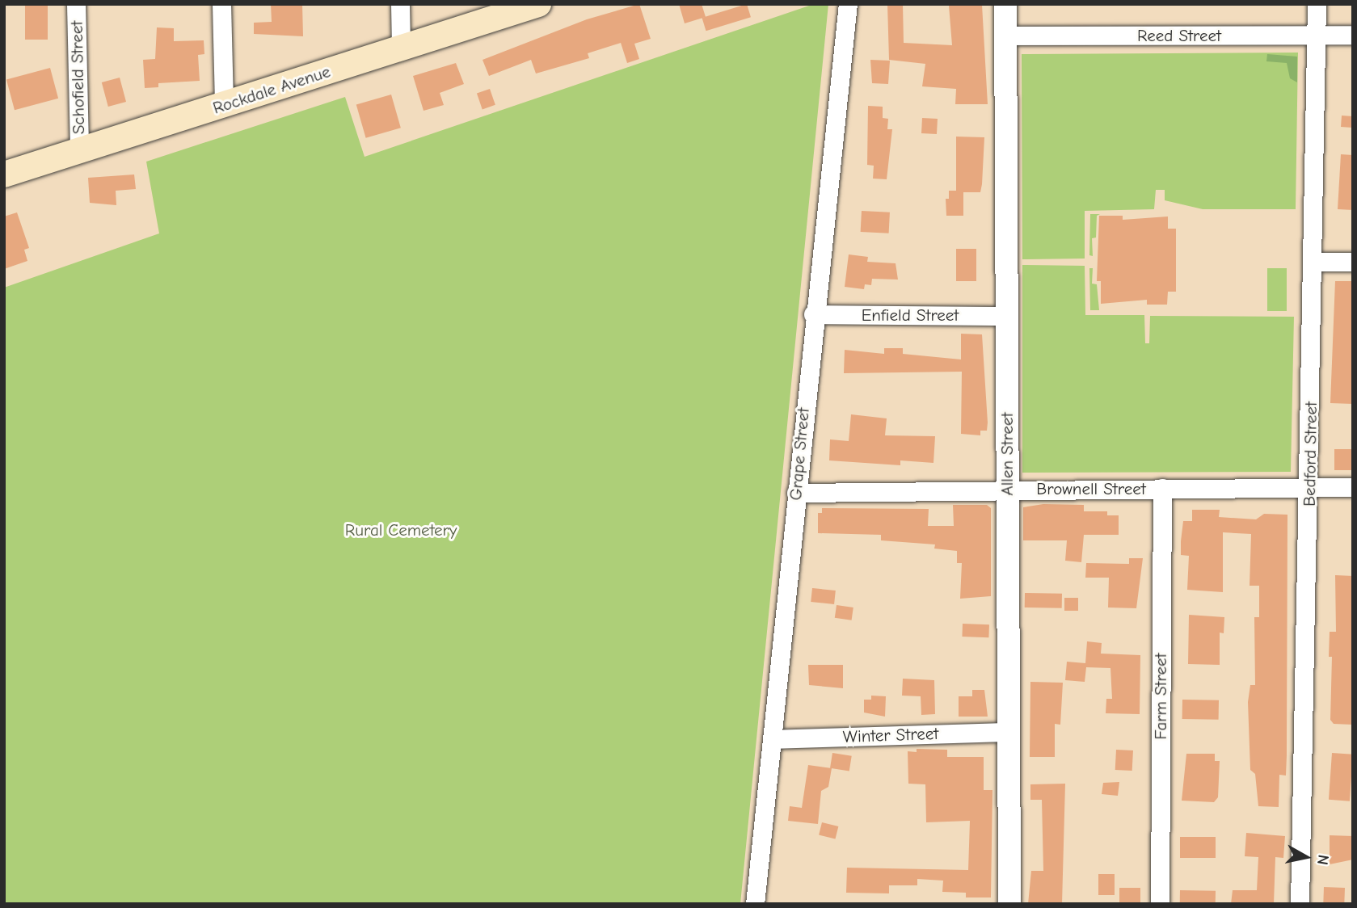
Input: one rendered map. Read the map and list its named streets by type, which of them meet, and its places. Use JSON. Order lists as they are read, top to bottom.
{
  "streets": {
    "main road": ["Rockdale Avenue"],
    "street": [
      "Reed Street",
      "Schofield Street",
      "Enfield Street",
      "Grape Street",
      "Allen Street",
      "Bedford Street",
      "Brownell Street",
      "Farm Street",
      "Winter Street"
    ]
  },
  "crossings": [
    ["Reed Street", "Allen Street"],
    ["Reed Street", "Bedford Street"],
    ["Schofield Street", "Rockdale Avenue"],
    ["Enfield Street", "Grape Street"],
    ["Enfield Street", "Allen Street"],
    ["Grape Street", "Brownell Street"],
    ["Grape Street", "Winter Street"],
    ["Allen Street", "Brownell Street"],
    ["Allen Street", "Winter Street"],
    ["Bedford Street", "Brownell Street"],
    ["Brownell Street", "Farm Street"]
  ],
  "parks": ["Rural Cemetery"],
  "north": "right"
}
